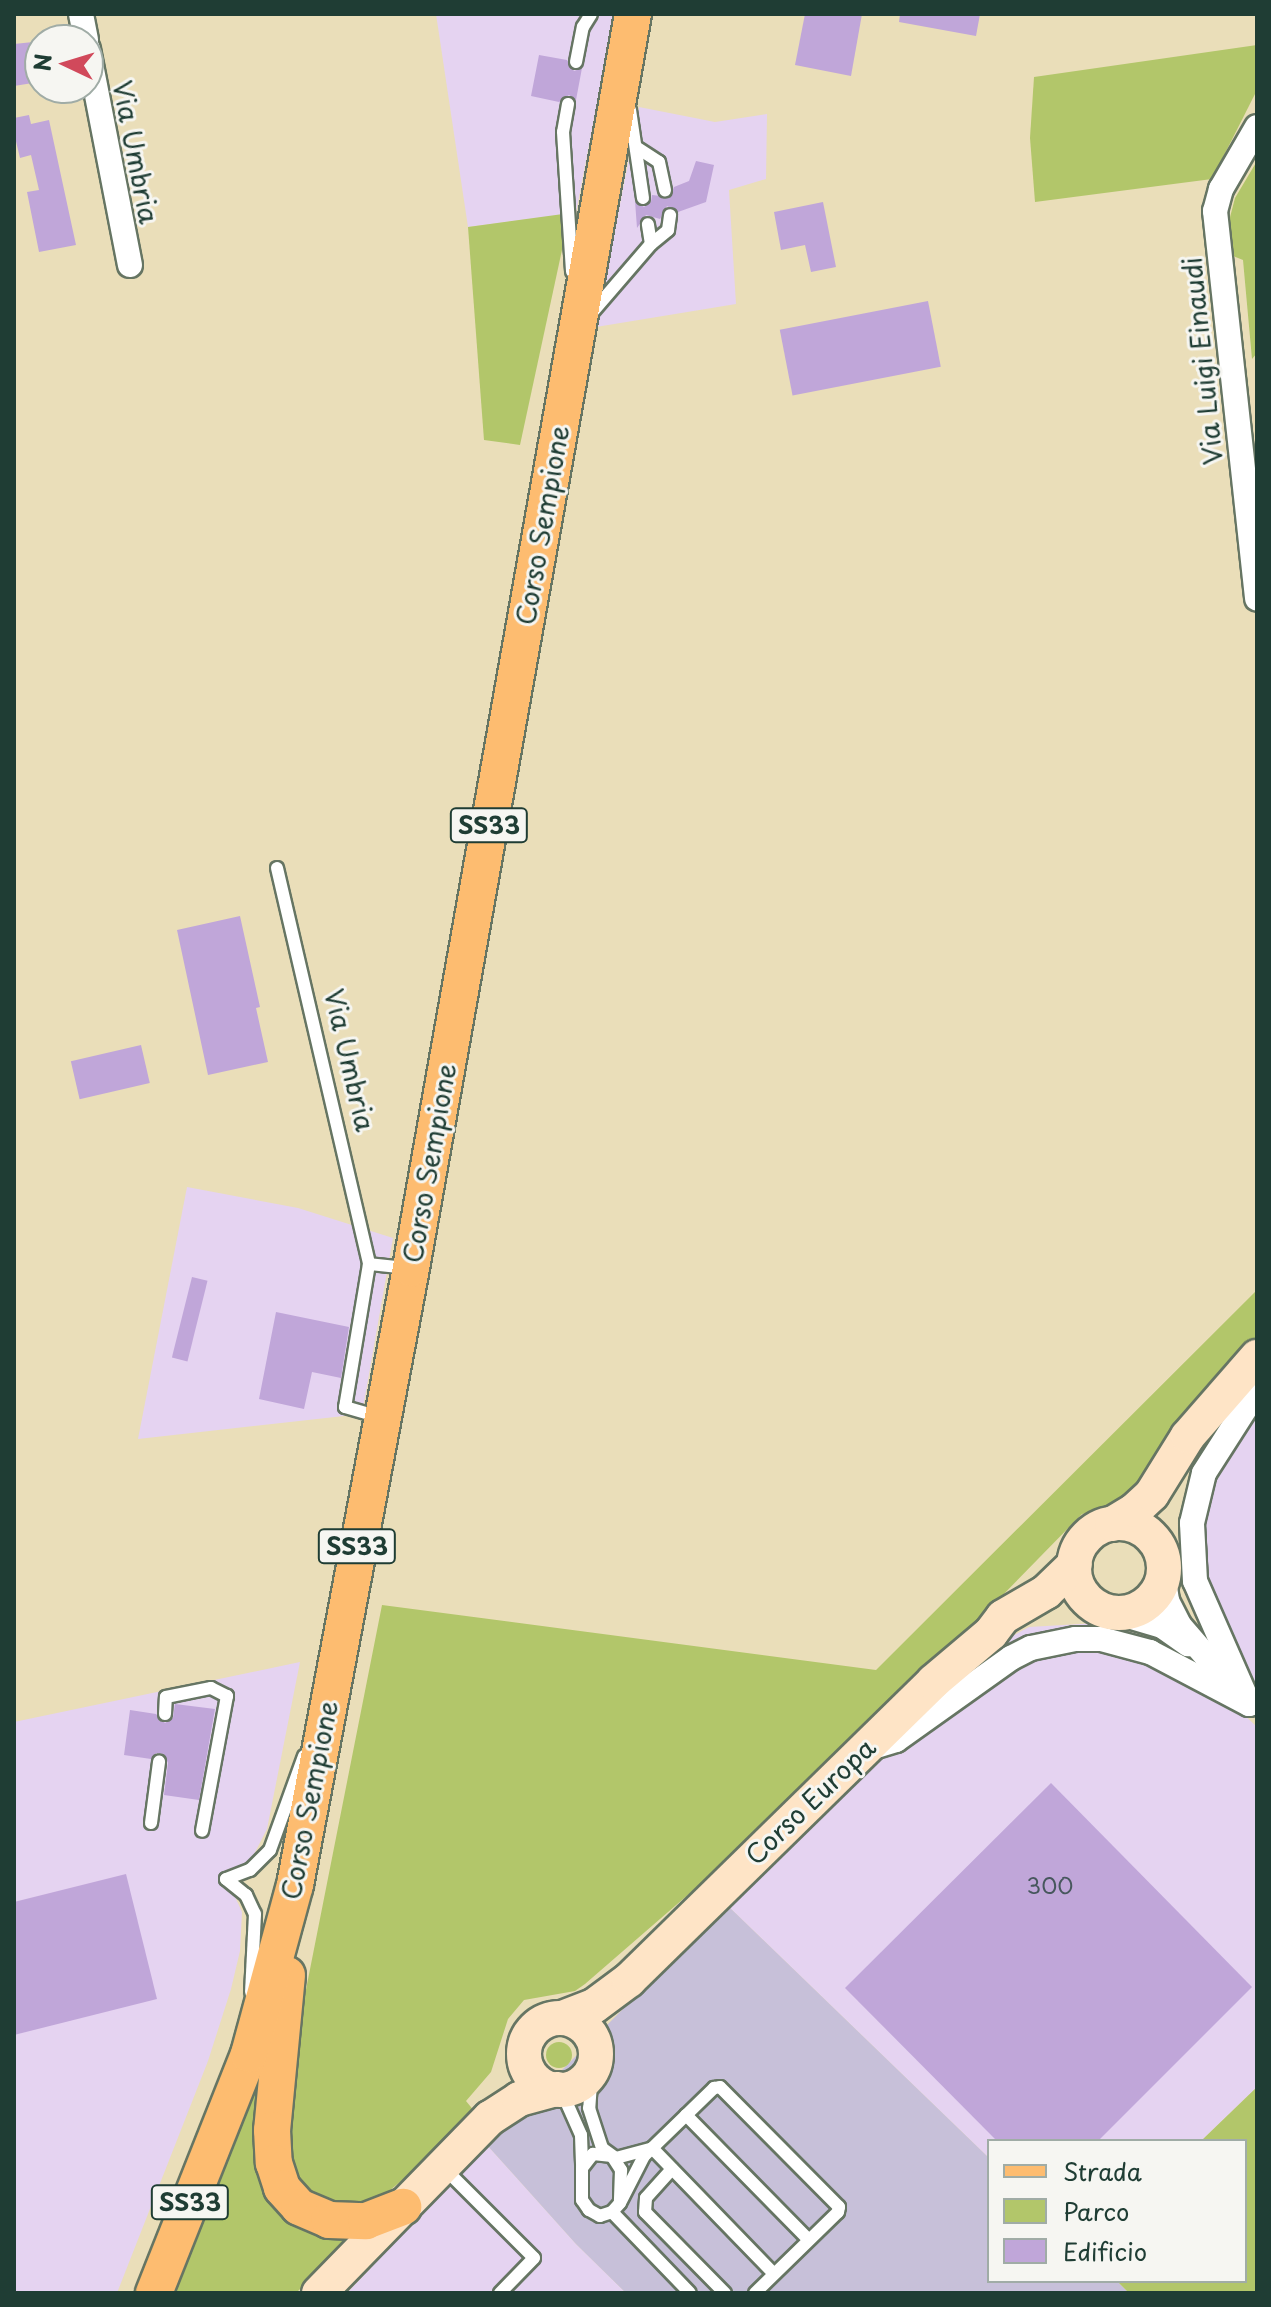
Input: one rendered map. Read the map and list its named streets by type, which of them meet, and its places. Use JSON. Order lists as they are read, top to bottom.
{
  "streets": {
    "main road": ["Corso Sempione", "SS33", "Corso Europa"],
    "street": ["Via Umbria", "Via Luigi Einaudi"]
  },
  "house_numbers": ["300"],
  "legend": ["Strada", "Parco", "Edificio"],
  "north": "left"
}
